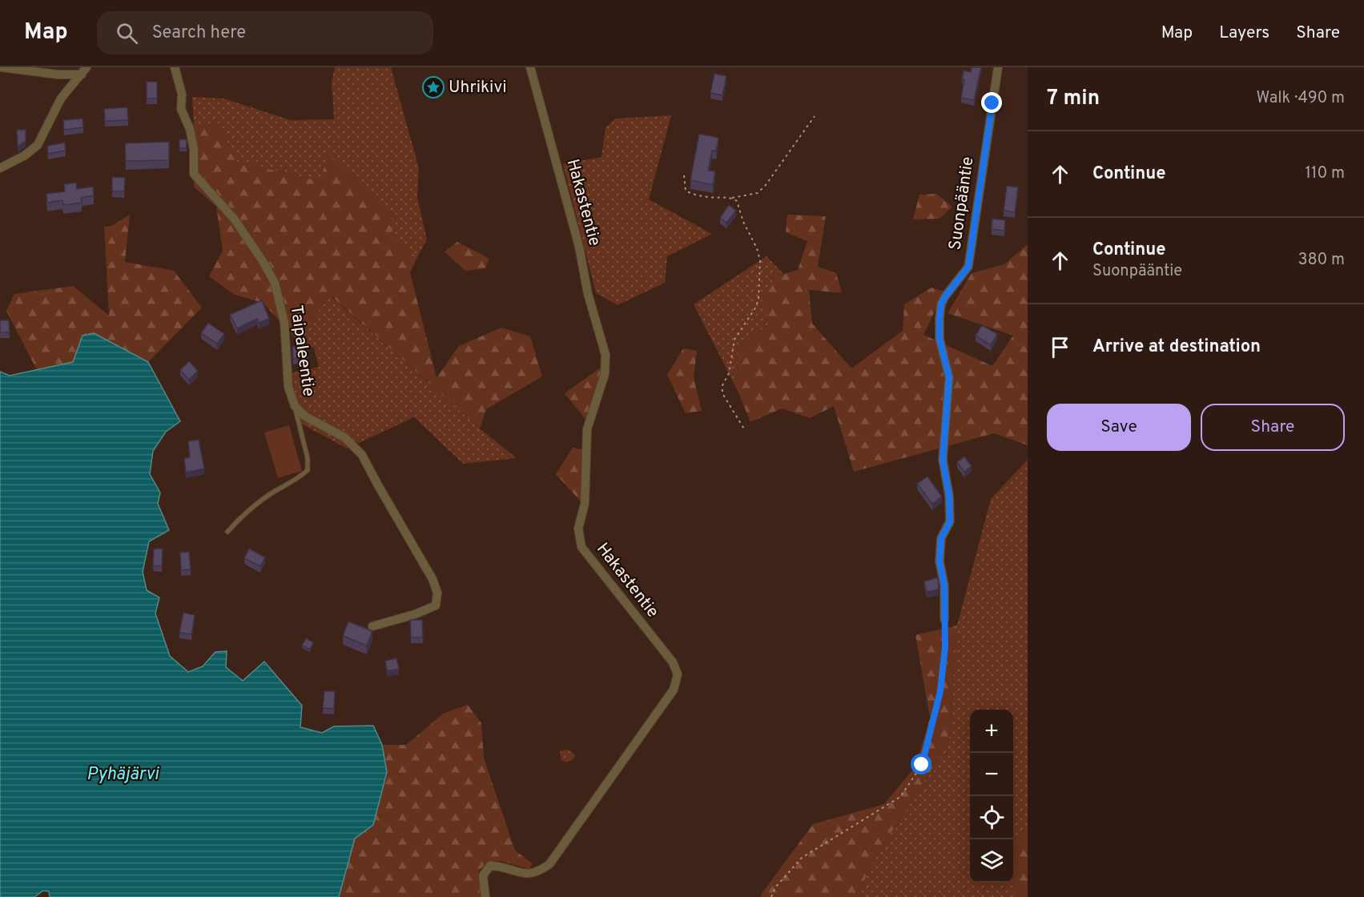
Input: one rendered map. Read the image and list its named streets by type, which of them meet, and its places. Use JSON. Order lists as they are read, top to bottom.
{
  "streets": {
    "street": ["Hakastentie", "Suonpääntie", "Taipaleentie"]
  },
  "water": ["Pyhäjärvi"],
  "places": {
    "place": ["Uhrikivi"]
  },
  "page": {
    "header": "Map",
    "search": "Search here",
    "nav": ["Map", "Layers", "Share"],
    "heading": ["7 min", "Walk · 490 m"],
    "list": [
      ["Continue", "110 m"],
      ["Continue", "Suonpääntie", "380 m"],
      "Arrive at destination"
    ],
    "buttons": ["Save", "Share"],
    "map_buttons": ["+", "−"]
  }
}
